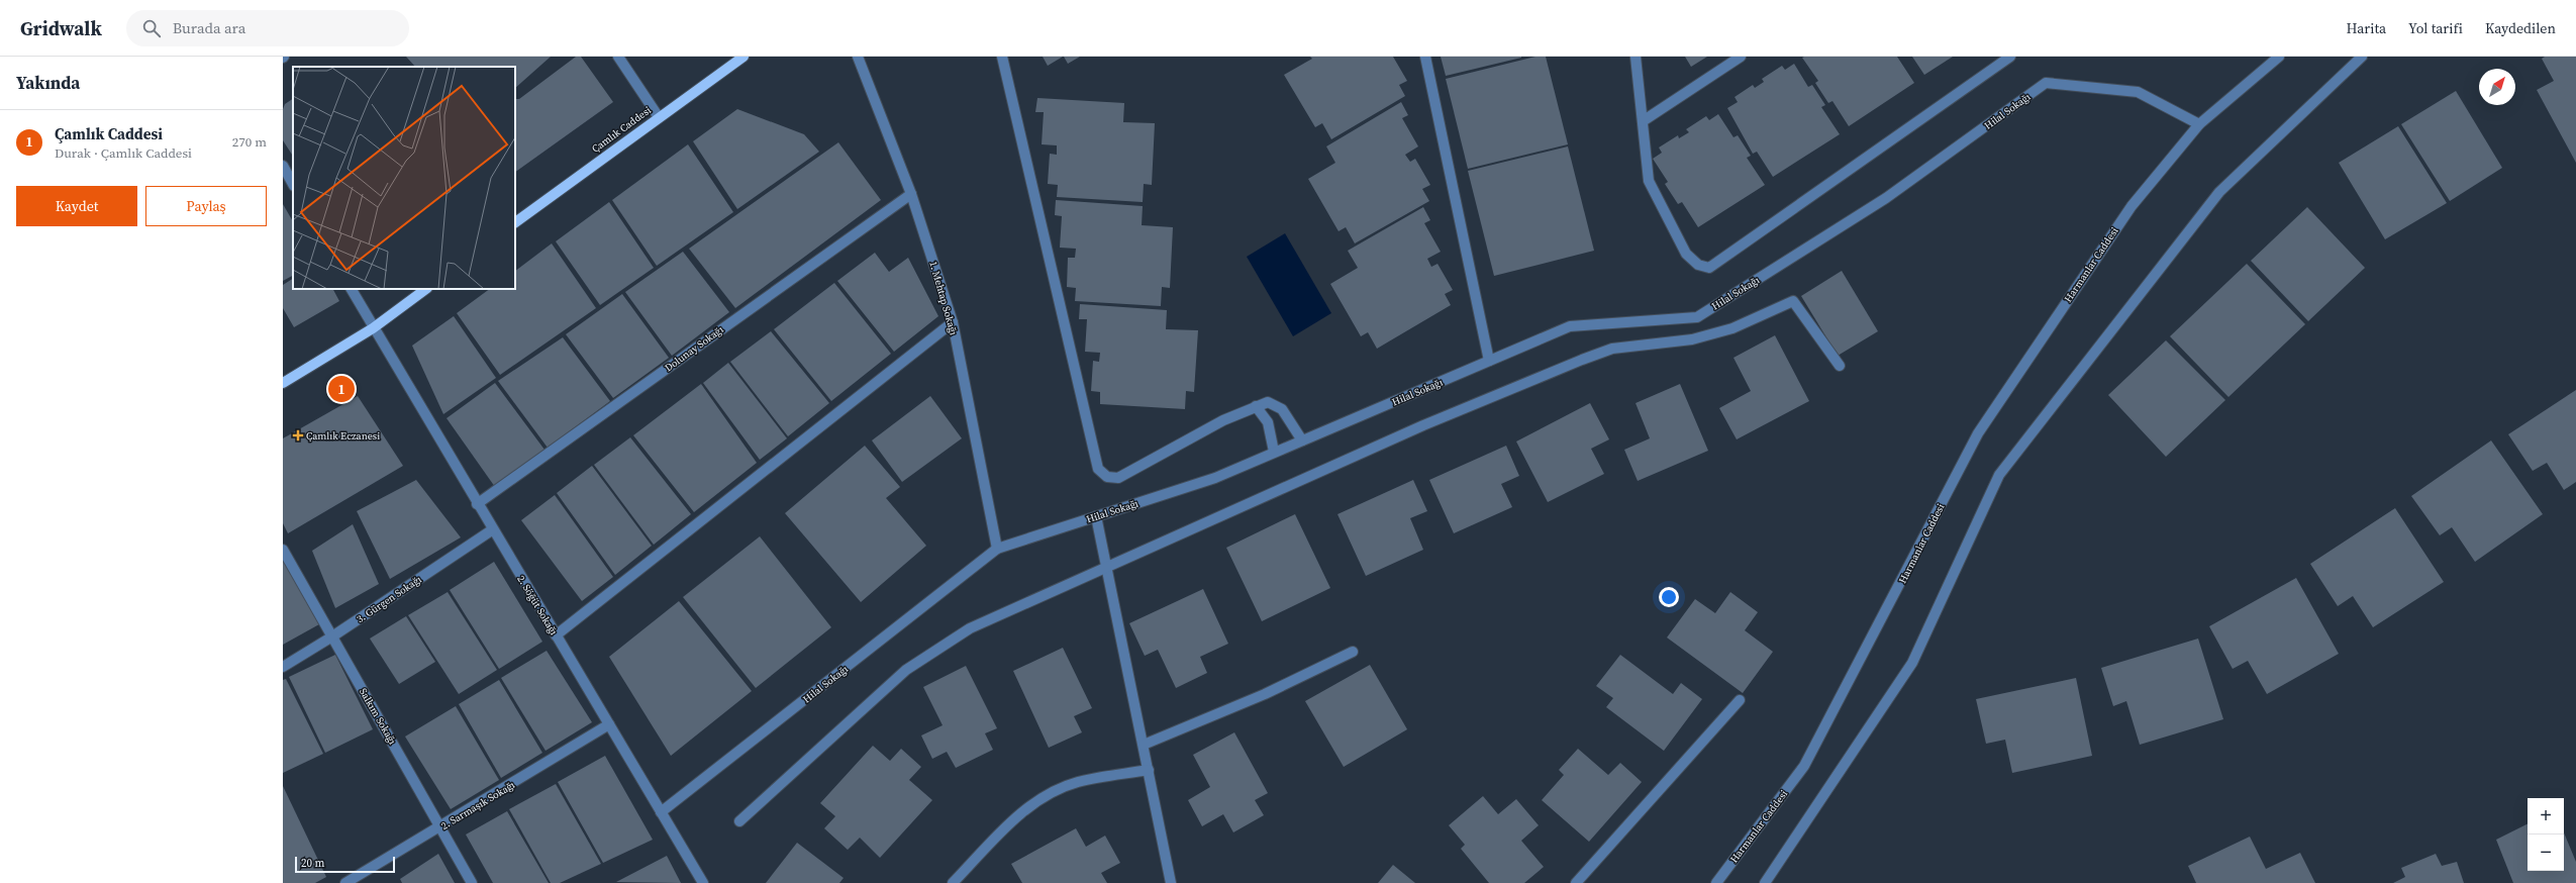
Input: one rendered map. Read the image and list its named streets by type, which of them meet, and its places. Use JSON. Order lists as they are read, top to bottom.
{
  "streets": {
    "main road": ["Çamlık Caddesi"],
    "street": [
      "Hilal Sokağı",
      "Harmanlar Caddesi",
      "1. Mehtap Sokağı",
      "Dolunay Sokağı",
      "3. Gürgen Sokağı",
      "2. Söğüt Sokağı",
      "Salkım Sokağı",
      "2. Sarmaşık Sokağı"
    ]
  },
  "crossings": [
    ["Hilal Sokağı", "Harmanlar Caddesi"],
    ["Hilal Sokağı", "1. Mehtap Sokağı"],
    ["Hilal Sokağı", "2. Söğüt Sokağı"],
    ["1. Mehtap Sokağı", "Dolunay Sokağı"],
    ["Dolunay Sokağı", "2. Söğüt Sokağı"],
    ["3. Gürgen Sokağı", "2. Söğüt Sokağı"],
    ["3. Gürgen Sokağı", "Salkım Sokağı"],
    ["2. Söğüt Sokağı", "2. Sarmaşık Sokağı"],
    ["Salkım Sokağı", "2. Sarmaşık Sokağı"]
  ],
  "places": {
    "health": ["Çamlık Eczanesi"]
  },
  "scale_bar": "20 m",
  "north": "top right",
  "page": {
    "header": "Gridwalk",
    "search": "Burada ara",
    "nav": ["Harita", "Yol tarifi", "Kaydedilen"],
    "heading": "Yakında",
    "list": [
      {
        "mark": "1",
        "name": "Çamlık Caddesi",
        "note": "Durak · Çamlık Caddesi",
        "value": "270 m"
      }
    ],
    "buttons": ["Kaydet", "Paylaş"],
    "pins": "1",
    "map_buttons": ["+", "−"],
    "scale": "20 m"
  }
}
